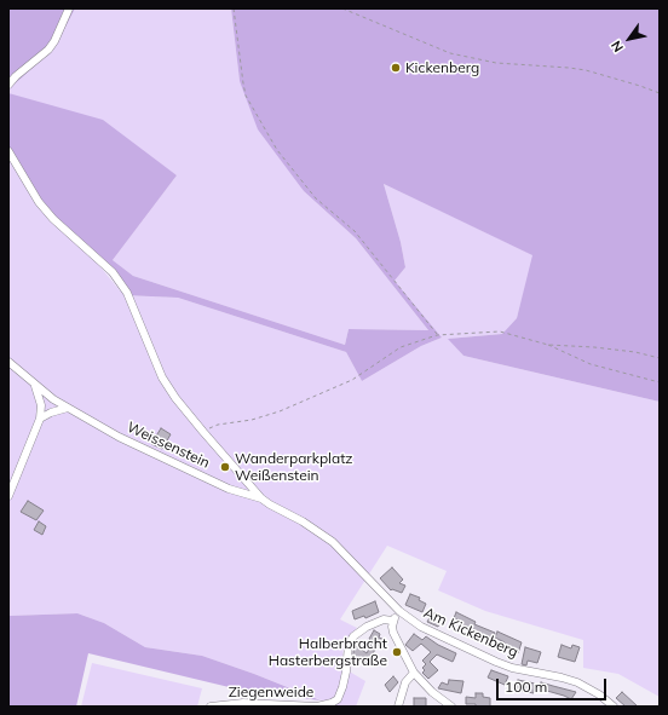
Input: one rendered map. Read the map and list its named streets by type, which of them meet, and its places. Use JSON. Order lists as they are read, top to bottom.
{
  "streets": {
    "street": ["Weissenstein", "Am Kickenberg", "Ziegenweide"]
  },
  "crossings": [
    ["Weissenstein", "Am Kickenberg"]
  ],
  "places": ["Kickenberg", "Wanderparkplatz Weißenstein", "Halberbracht Hasterbergstraße"],
  "scale_bar": "100 m",
  "north": "bottom left"
}
